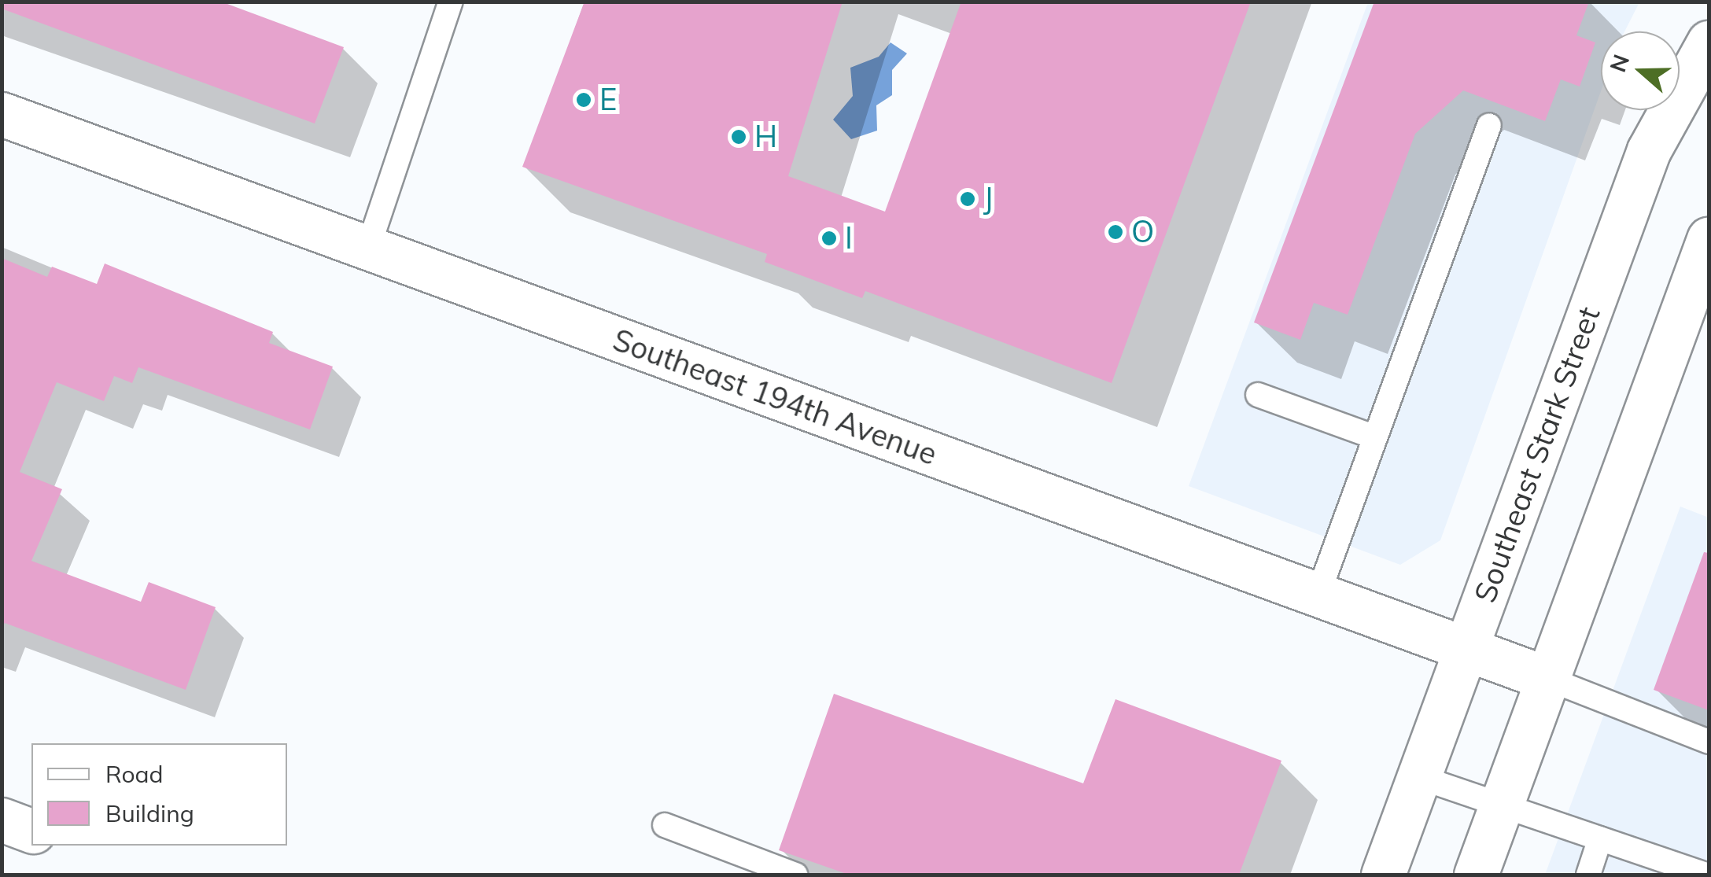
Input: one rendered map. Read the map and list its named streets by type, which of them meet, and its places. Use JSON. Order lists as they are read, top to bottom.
{
  "streets": {
    "street": ["Southeast 194th Avenue", "Southeast Stark Street"]
  },
  "crossings": [
    ["Southeast 194th Avenue", "Southeast Stark Street"]
  ],
  "places": [
    "E",
    "H",
    "J",
    "O",
    "I"
  ],
  "legend": ["Road", "Building"],
  "north": "left"
}
